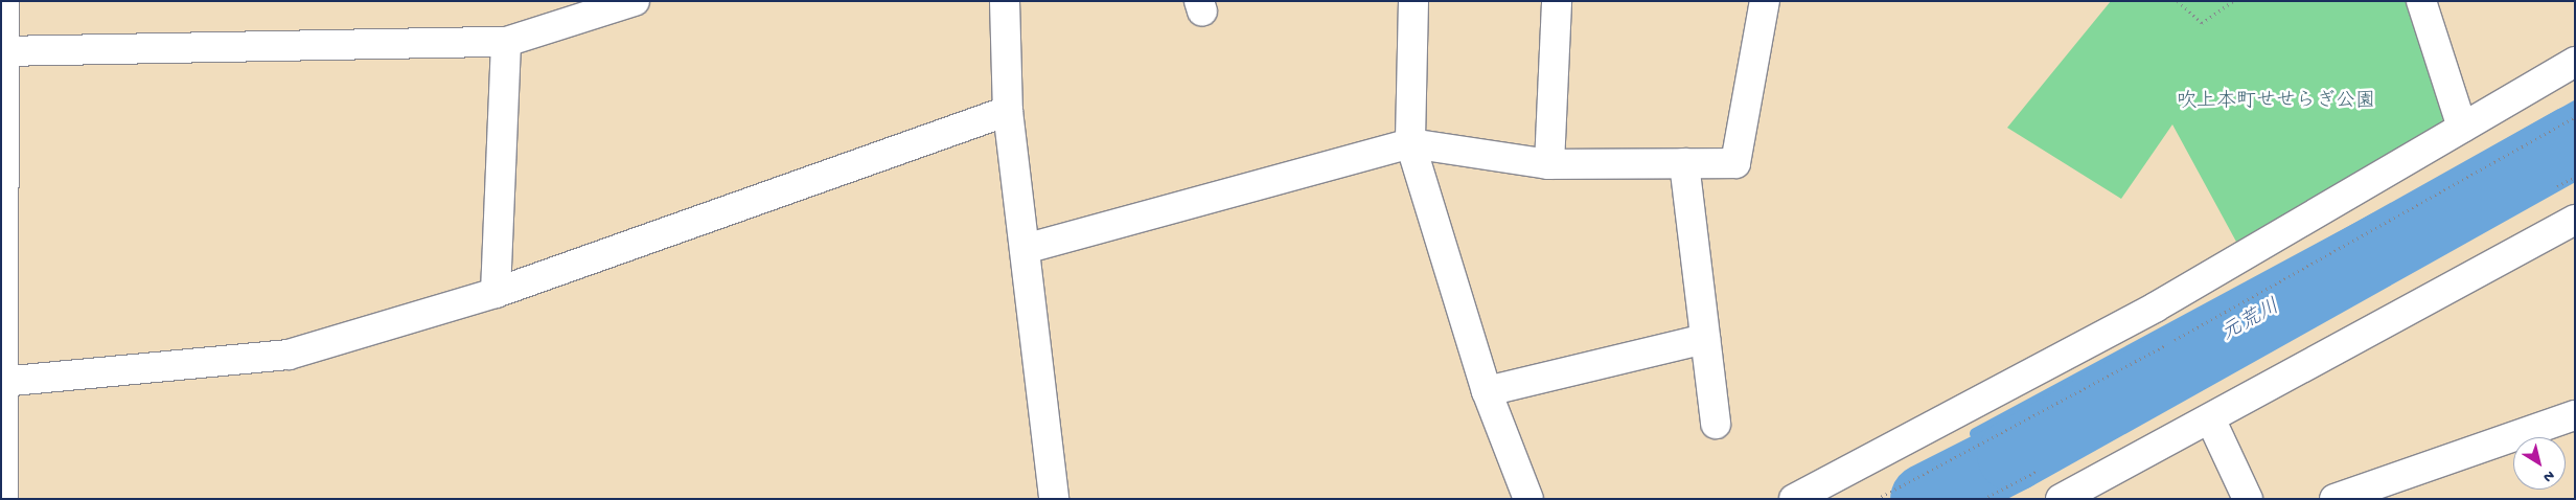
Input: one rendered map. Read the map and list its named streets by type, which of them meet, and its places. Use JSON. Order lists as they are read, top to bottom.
{
  "water": ["元荒川"],
  "parks": ["吹上本町せせらぎ公園"],
  "north": "bottom right"
}
